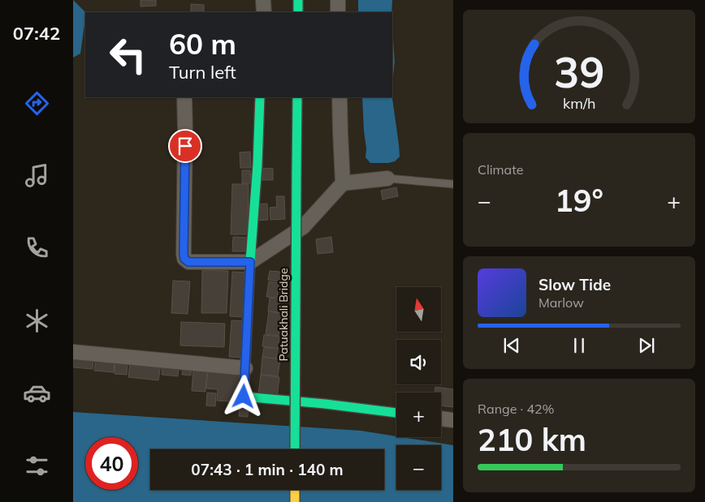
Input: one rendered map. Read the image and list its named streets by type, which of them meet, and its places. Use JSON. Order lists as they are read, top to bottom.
{
  "streets": {
    "main road": ["Patuakhali Bridge"]
  },
  "north": "top",
  "page": {
    "tabs": "07:42",
    "turn": ["60 m", "Turn left"],
    "tile": [
      "Climate",
      ["Range · 42%", "210 km"]
    ],
    "heat": ["−", "19°", "+"],
    "song": ["Slow Tide", "Marlow"],
    "map_buttons": ["+", "−"],
    "limit": "40",
    "trip": "07:43 · 1 min · 140 m",
    "gauge": ["39", "km/h"]
  }
}
